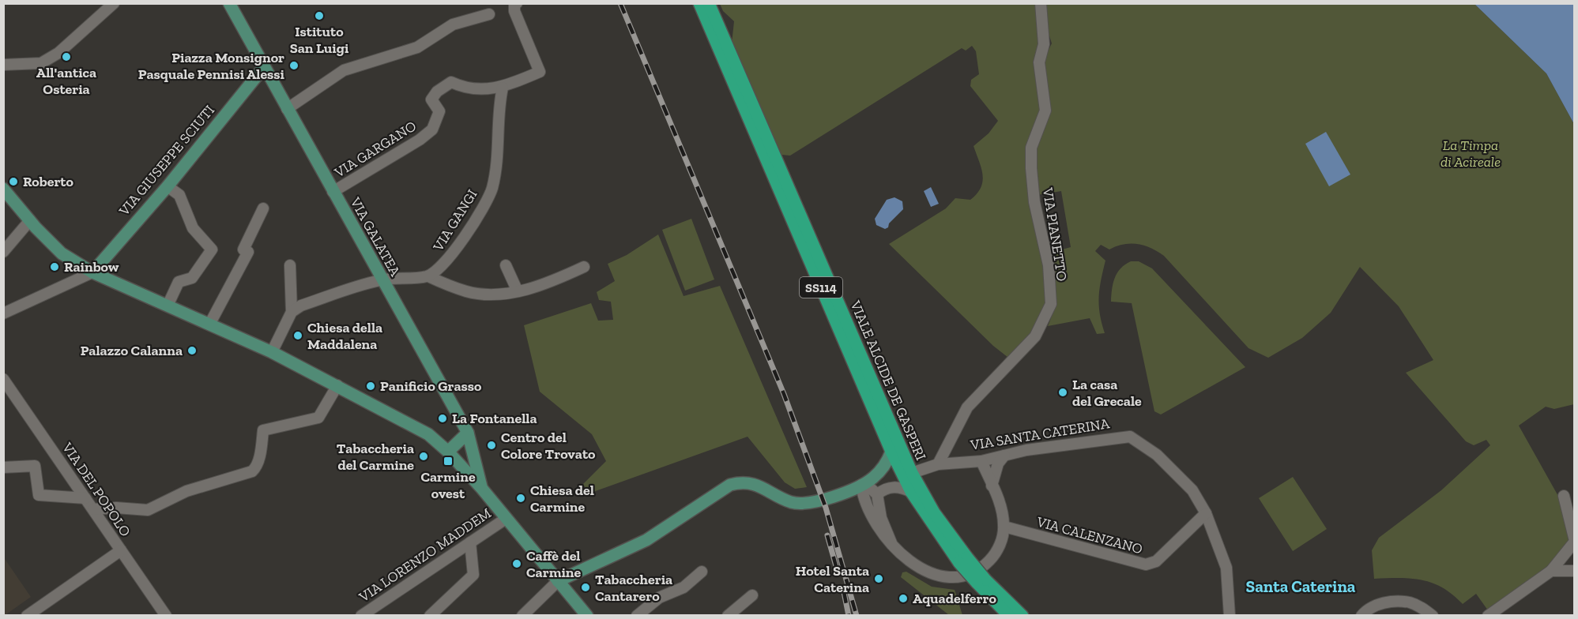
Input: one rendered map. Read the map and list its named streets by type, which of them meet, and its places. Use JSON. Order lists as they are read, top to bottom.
{
  "streets": {
    "main road": ["SS114", "VIALE ALCIDE DE GASPERI"],
    "street": [
      "VIA GARGANO",
      "VIA GIUSEPPE SCIUTI",
      "VIA GANGI",
      "VIA PIANETTO",
      "VIA GALATEA",
      "VIA SANTA CATERINA",
      "VIA DEL POPOLO",
      "VIA CALENZANO",
      "VIA LORENZO MADDEM"
    ]
  },
  "crossings": [
    ["VIA GARGANO", "VIA GANGI"],
    ["VIA GARGANO", "VIA GALATEA"],
    ["VIA GIUSEPPE SCIUTI", "VIA GALATEA"],
    ["VIA PIANETTO", "VIA SANTA CATERINA"],
    ["VIALE ALCIDE DE GASPERI", "VIA SANTA CATERINA"],
    ["VIA SANTA CATERINA", "VIA CALENZANO"]
  ],
  "districts": ["Santa Caterina"],
  "parks": ["La Timpa di Acireale"],
  "places": {
    "other": [
      "Istituto San Luigi",
      "All'antica Osteria",
      "Piazza Monsignor Pasquale Pennisi Alessi",
      "Roberto",
      "Rainbow",
      "Chiesa della Maddalena",
      "Palazzo Calanna",
      "Panificio Grasso",
      "La casa del Grecale",
      "La Fontanella",
      "Centro del Colore Trovato",
      "Tabaccheria del Carmine",
      "Chiesa del Carmine",
      "Caffè del Carmine",
      "Hotel Santa Caterina",
      "Tabaccheria Cantarero",
      "Aquadelferro"
    ],
    "transit": ["Carmine ovest"]
  }
}
